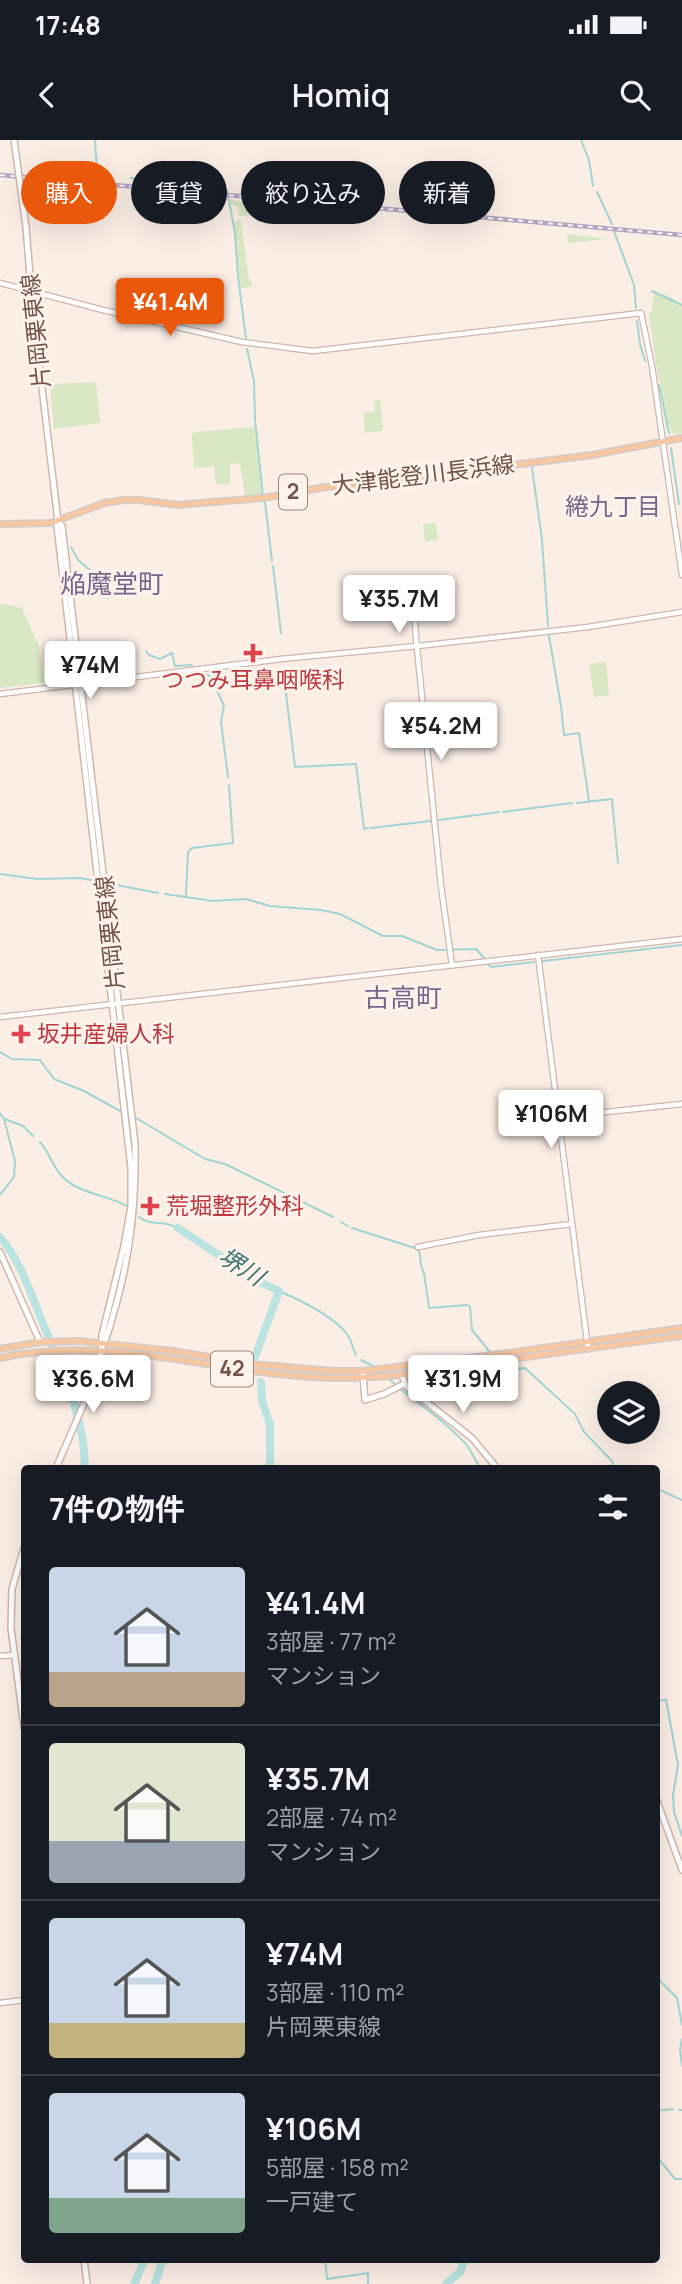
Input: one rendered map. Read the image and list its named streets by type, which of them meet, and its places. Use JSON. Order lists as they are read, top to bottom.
{
  "streets": {
    "main road": [
      "片岡栗東線",
      "大津能登川長浜線",
      "2",
      "42"
    ]
  },
  "crossings": [
    ["片岡栗東線", "大津能登川長浜線"],
    ["片岡栗東線", "42"]
  ],
  "districts": ["綣九丁目", "焔魔堂町", "古高町"],
  "water": ["堺川"],
  "places": {
    "health": ["つつみ耳鼻咽喉科", "坂井産婦人科", "荒堀整形外科"]
  },
  "page": {
    "status": "17:48",
    "header": "Homiq",
    "chip": [
      "購入",
      "賃貸",
      "絞り込み",
      "新着"
    ],
    "price": [
      "¥41.4M",
      "¥35.7M",
      "¥74M",
      "¥54.2M",
      "¥106M",
      "¥36.6M",
      "¥31.9M"
    ],
    "heading": "7件の物件",
    "list": [
      {
        "name": "¥41.4M",
        "note": "3部屋 · 77 m² · マンション"
      },
      {
        "name": "¥35.7M",
        "note": "2部屋 · 74 m² · マンション"
      },
      {
        "name": "¥74M",
        "note": "3部屋 · 110 m² · 片岡栗東線"
      },
      {
        "name": "¥106M",
        "note": "5部屋 · 158 m² · 一戸建て"
      }
    ]
  }
}
